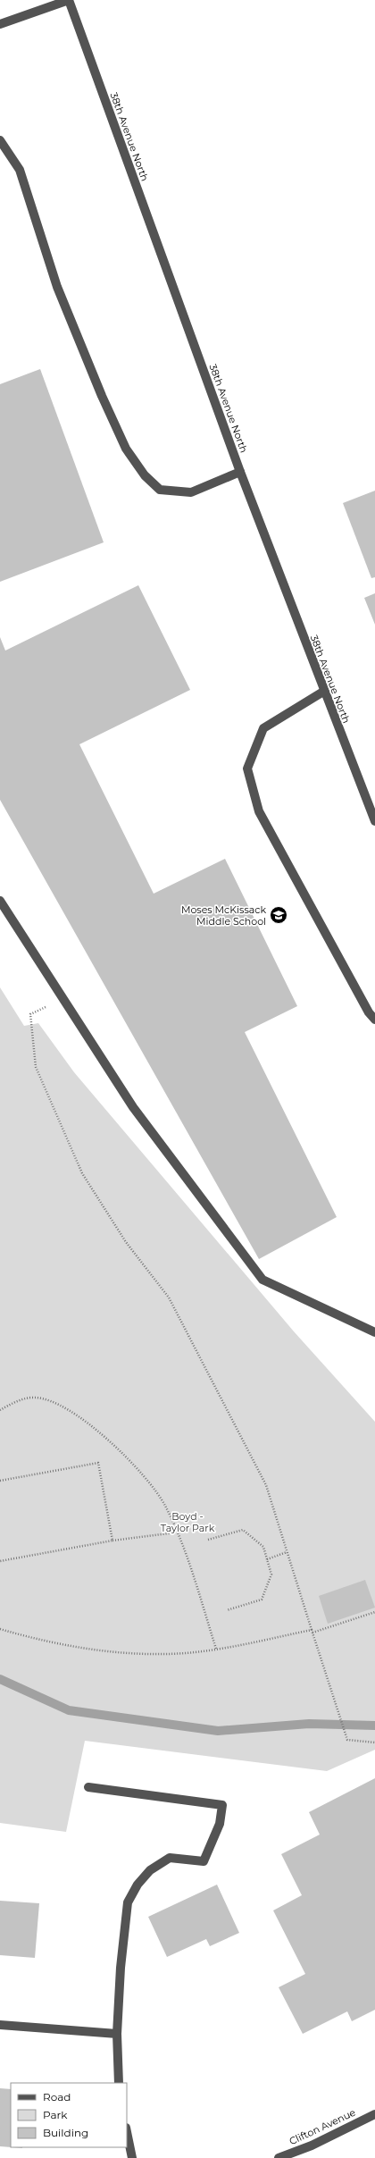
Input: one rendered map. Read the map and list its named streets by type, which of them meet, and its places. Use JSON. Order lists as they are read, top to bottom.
{
  "streets": {
    "street": ["38th Avenue North", "Clifton Avenue"]
  },
  "parks": ["Boyd - Taylor Park"],
  "places": {
    "school or university": ["Moses McKissack Middle School"]
  },
  "legend": ["Road", "Park", "Building"]
}
